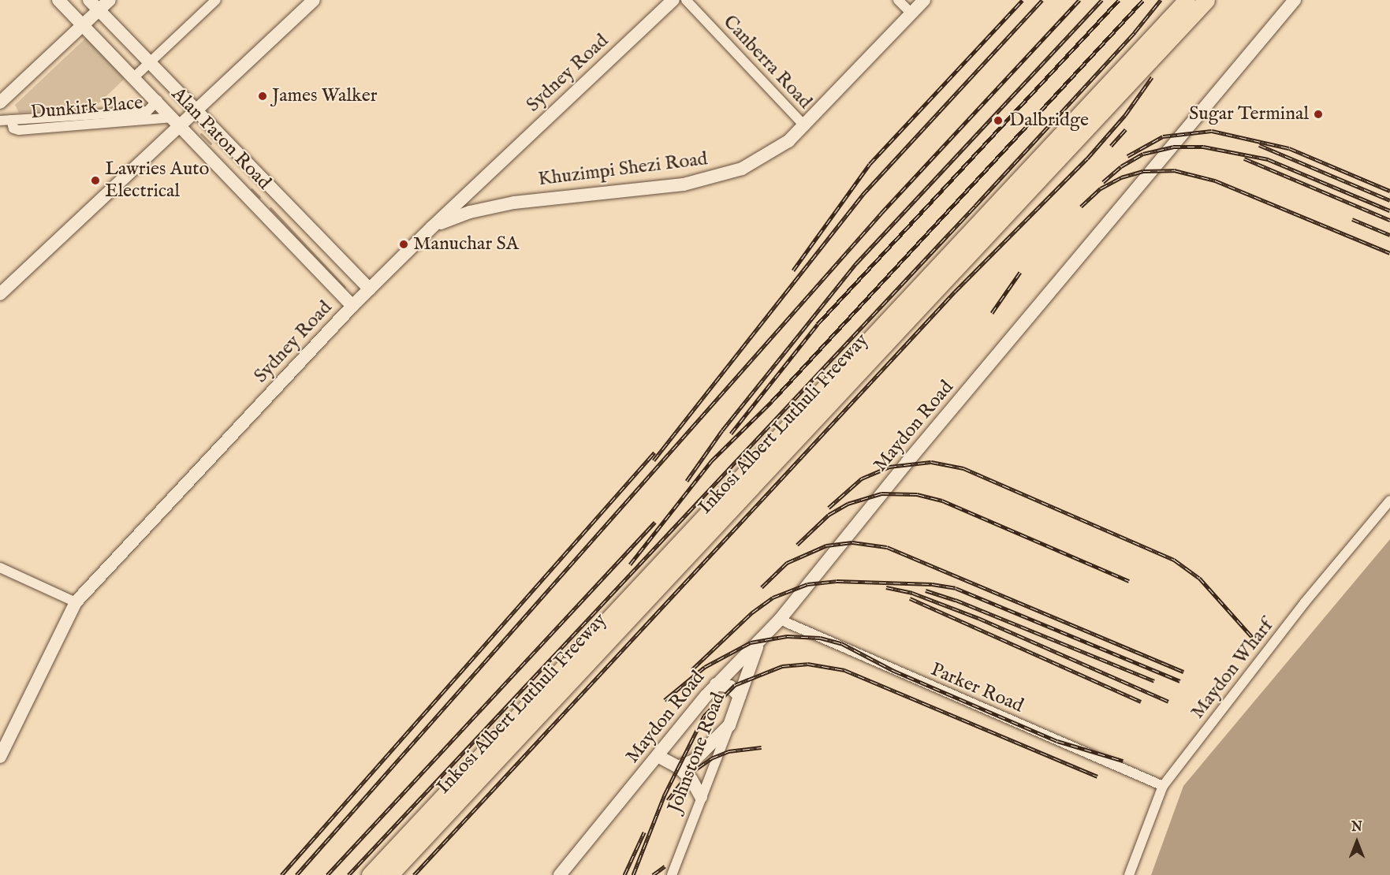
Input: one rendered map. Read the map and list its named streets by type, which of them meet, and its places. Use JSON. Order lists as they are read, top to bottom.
{
  "streets": {
    "highway": ["Inkosi Albert Luthuli Freeway"],
    "street": [
      "Canberra Road",
      "Sydney Road",
      "Dunkirk Place",
      "Alan Paton Road",
      "Khuzimpi Shezi Road",
      "Maydon Road",
      "Maydon Wharf",
      "Parker Road",
      "Johnstone Road"
    ]
  },
  "crossings": [
    ["Canberra Road", "Khuzimpi Shezi Road"],
    ["Sydney Road", "Alan Paton Road"],
    ["Sydney Road", "Khuzimpi Shezi Road"],
    ["Dunkirk Place", "Alan Paton Road"],
    ["Maydon Road", "Parker Road"],
    ["Maydon Road", "Johnstone Road"],
    ["Maydon Wharf", "Parker Road"]
  ],
  "places": [
    "James Walker",
    "Sugar Terminal",
    "Dalbridge",
    "Lawries Auto Electrical",
    "Manuchar SA"
  ],
  "north": "top"
}
